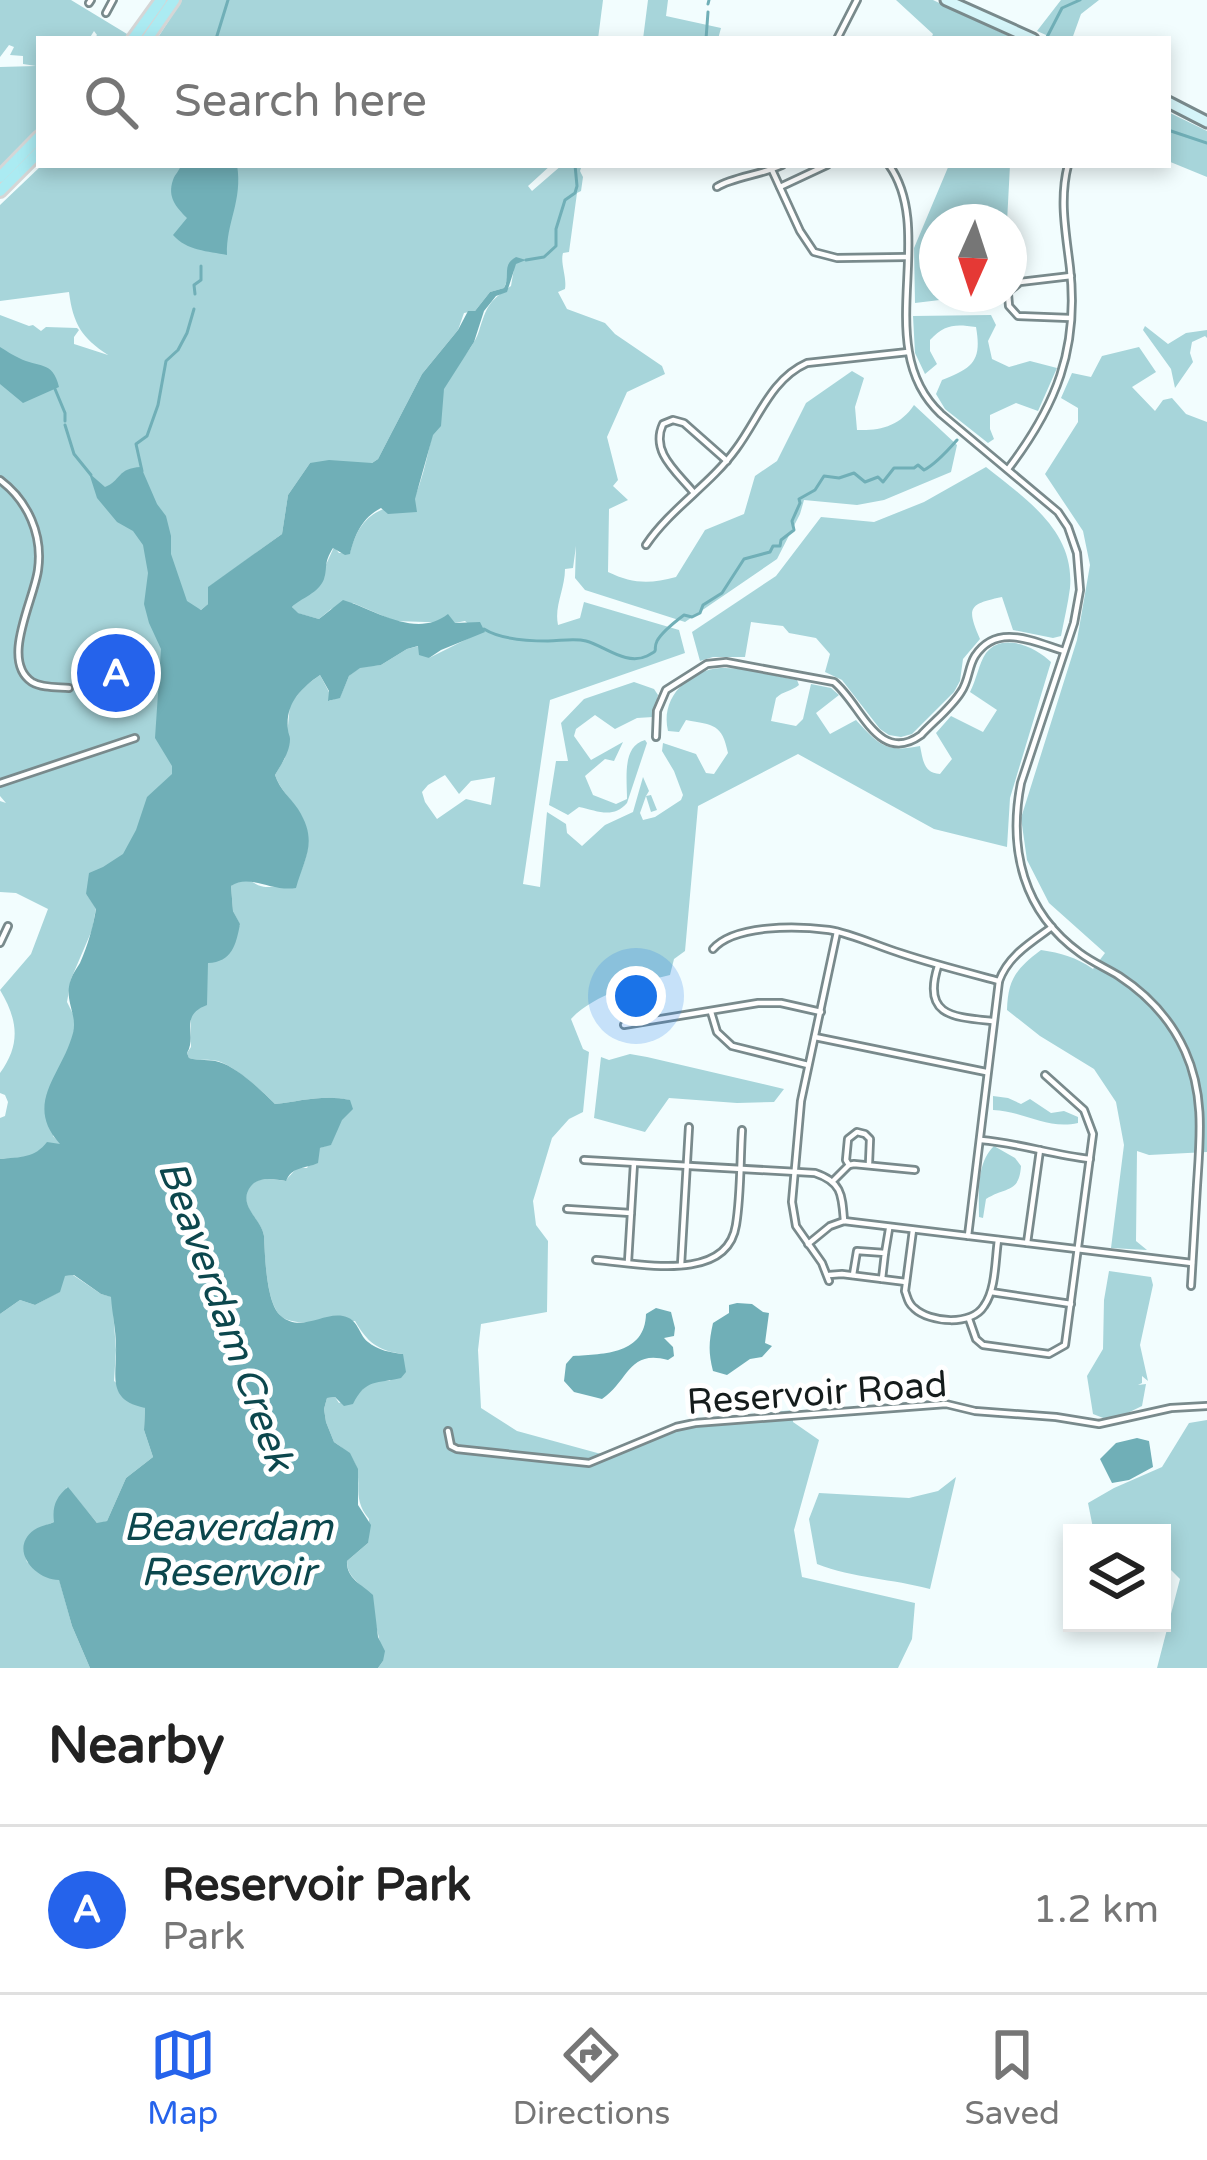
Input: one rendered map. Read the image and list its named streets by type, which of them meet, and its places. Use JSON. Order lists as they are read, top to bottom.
{
  "streets": {
    "street": ["Reservoir Road"]
  },
  "water": ["Beaverdam Creek", "Beaverdam Reservoir"],
  "north": "bottom",
  "page": {
    "search": "Search here",
    "pins": "A",
    "heading": "Nearby",
    "list": [
      {
        "mark": "A",
        "name": "Reservoir Park",
        "note": "Park",
        "value": "1.2 km"
      }
    ],
    "nav": ["Map", "Directions", "Saved"]
  }
}
